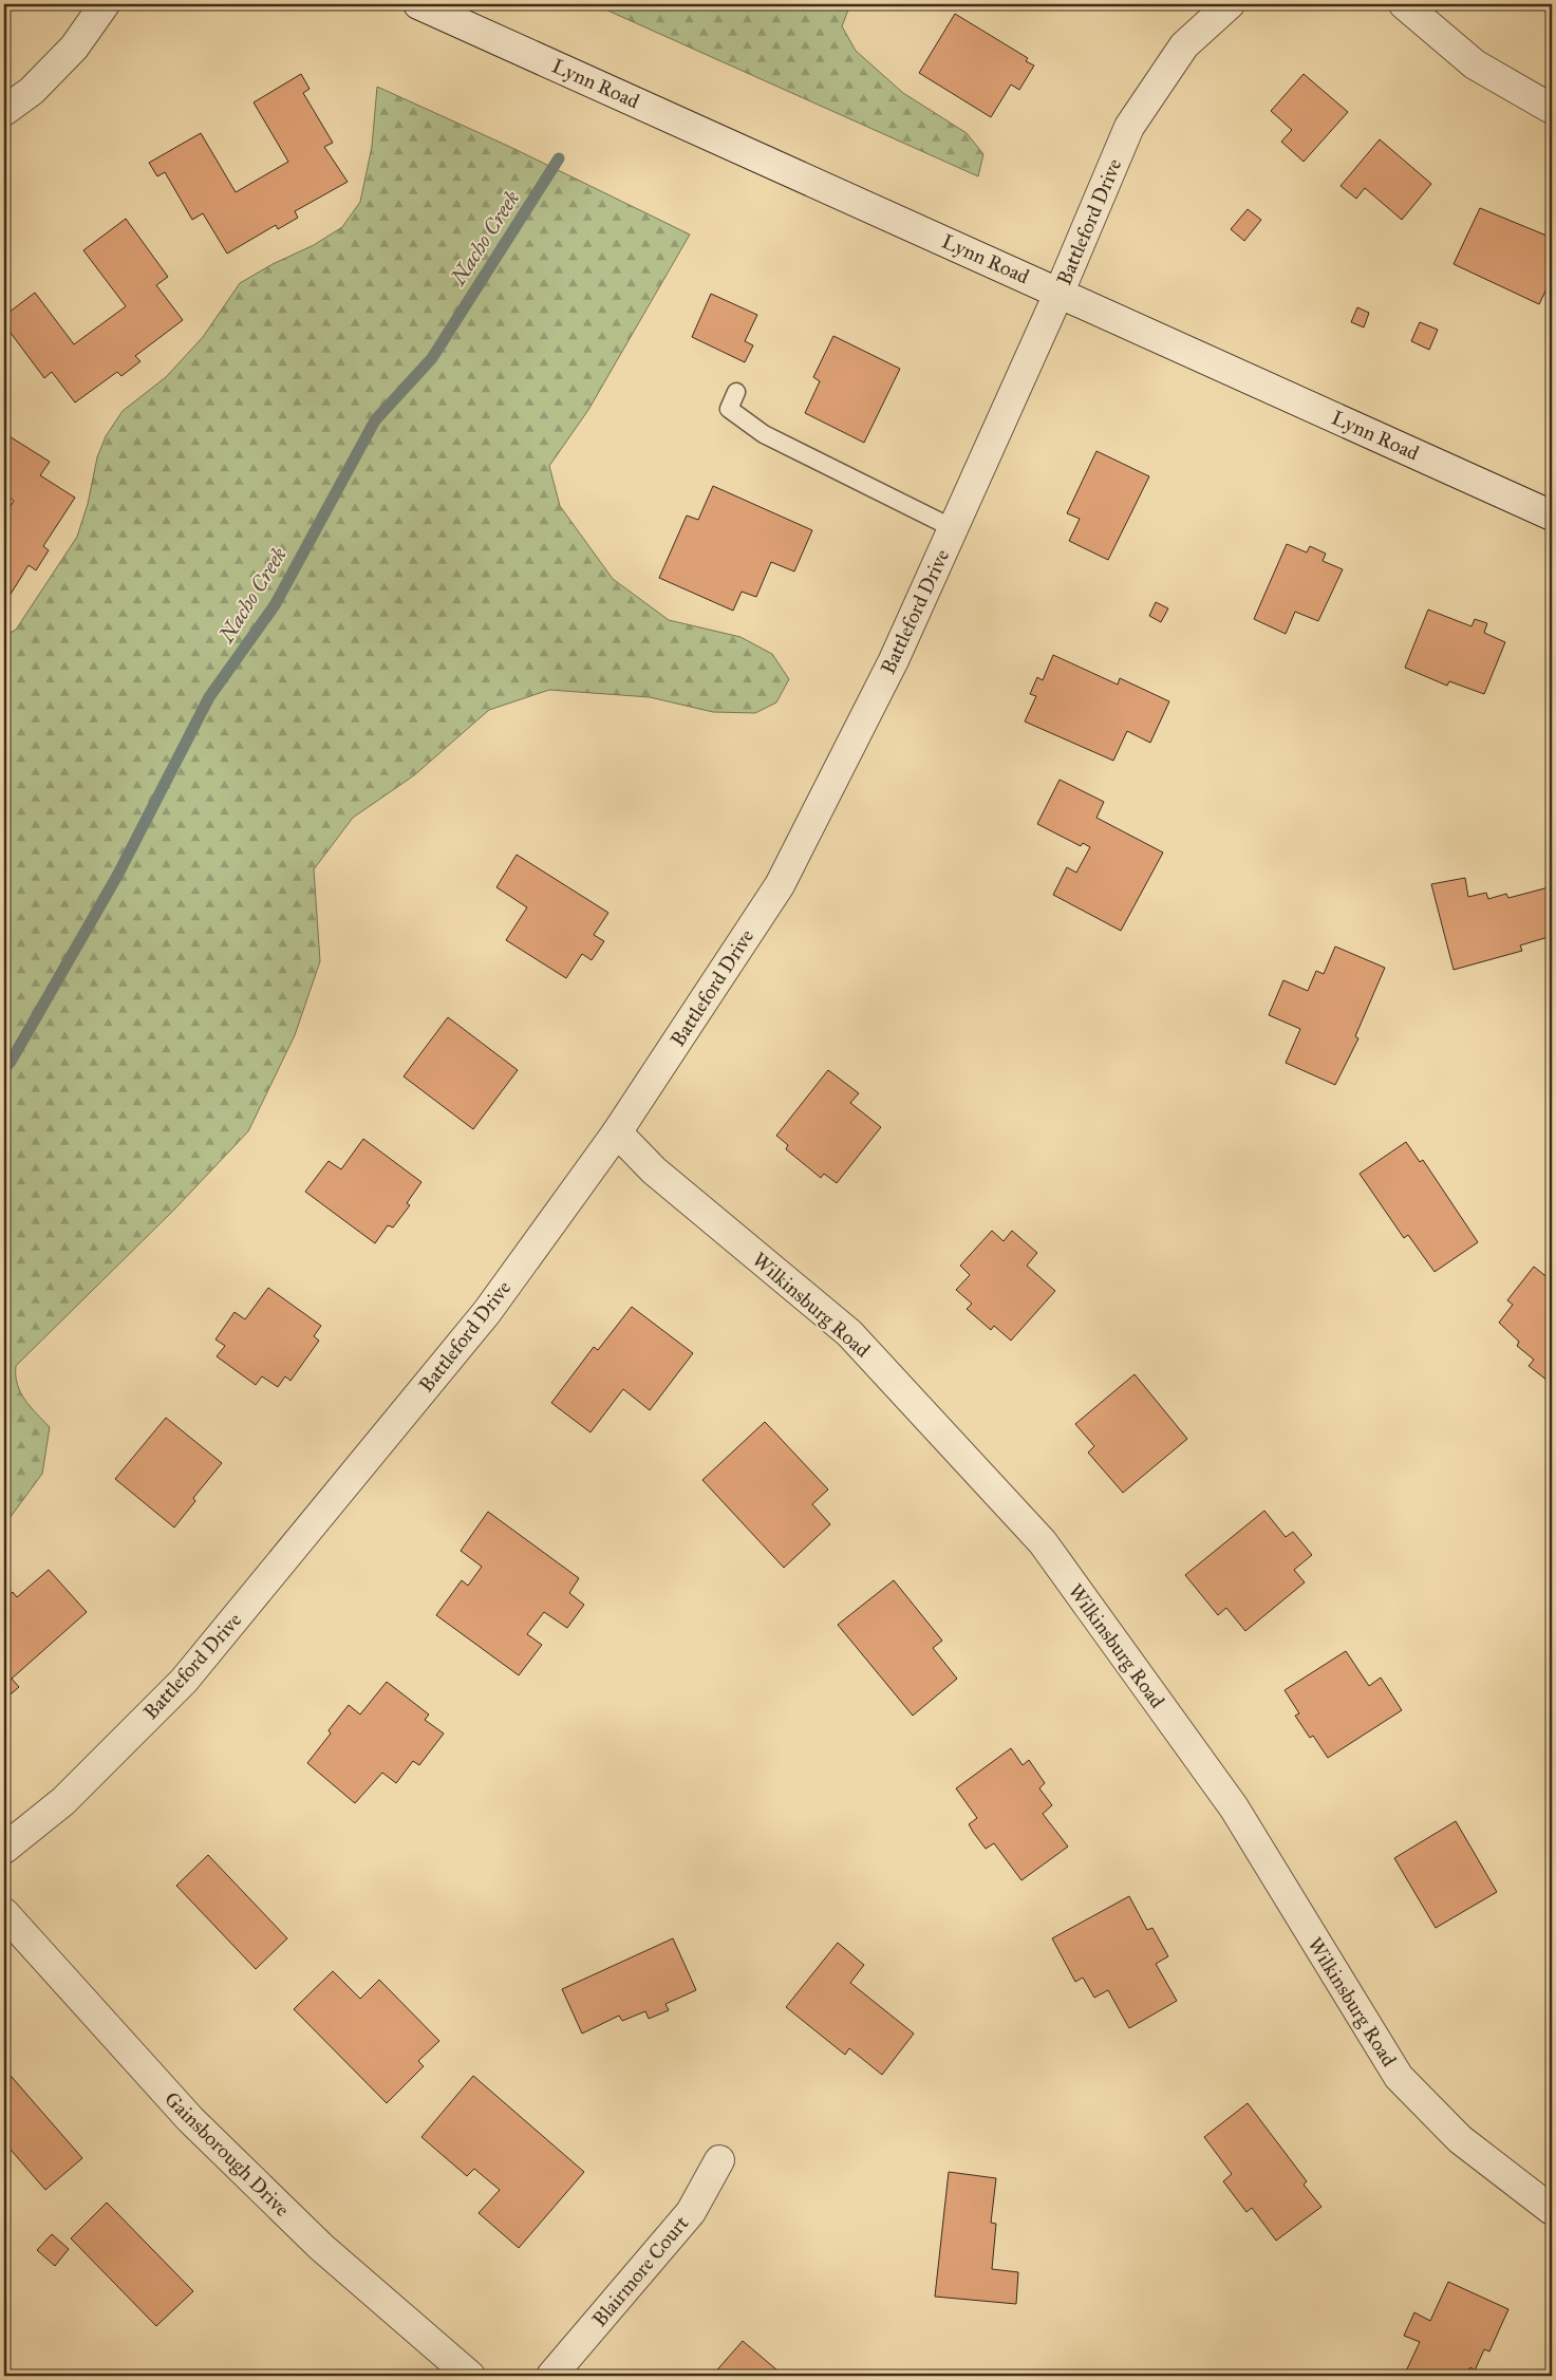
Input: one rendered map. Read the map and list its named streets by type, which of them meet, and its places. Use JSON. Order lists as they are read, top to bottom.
{
  "streets": {
    "street": [
      "Lynn Road",
      "Battleford Drive",
      "Wilkinsburg Road",
      "Gainsborough Drive",
      "Blairmore Court"
    ]
  },
  "crossings": [
    ["Lynn Road", "Battleford Drive"],
    ["Battleford Drive", "Wilkinsburg Road"]
  ],
  "water": ["Nacho Creek"]
}
